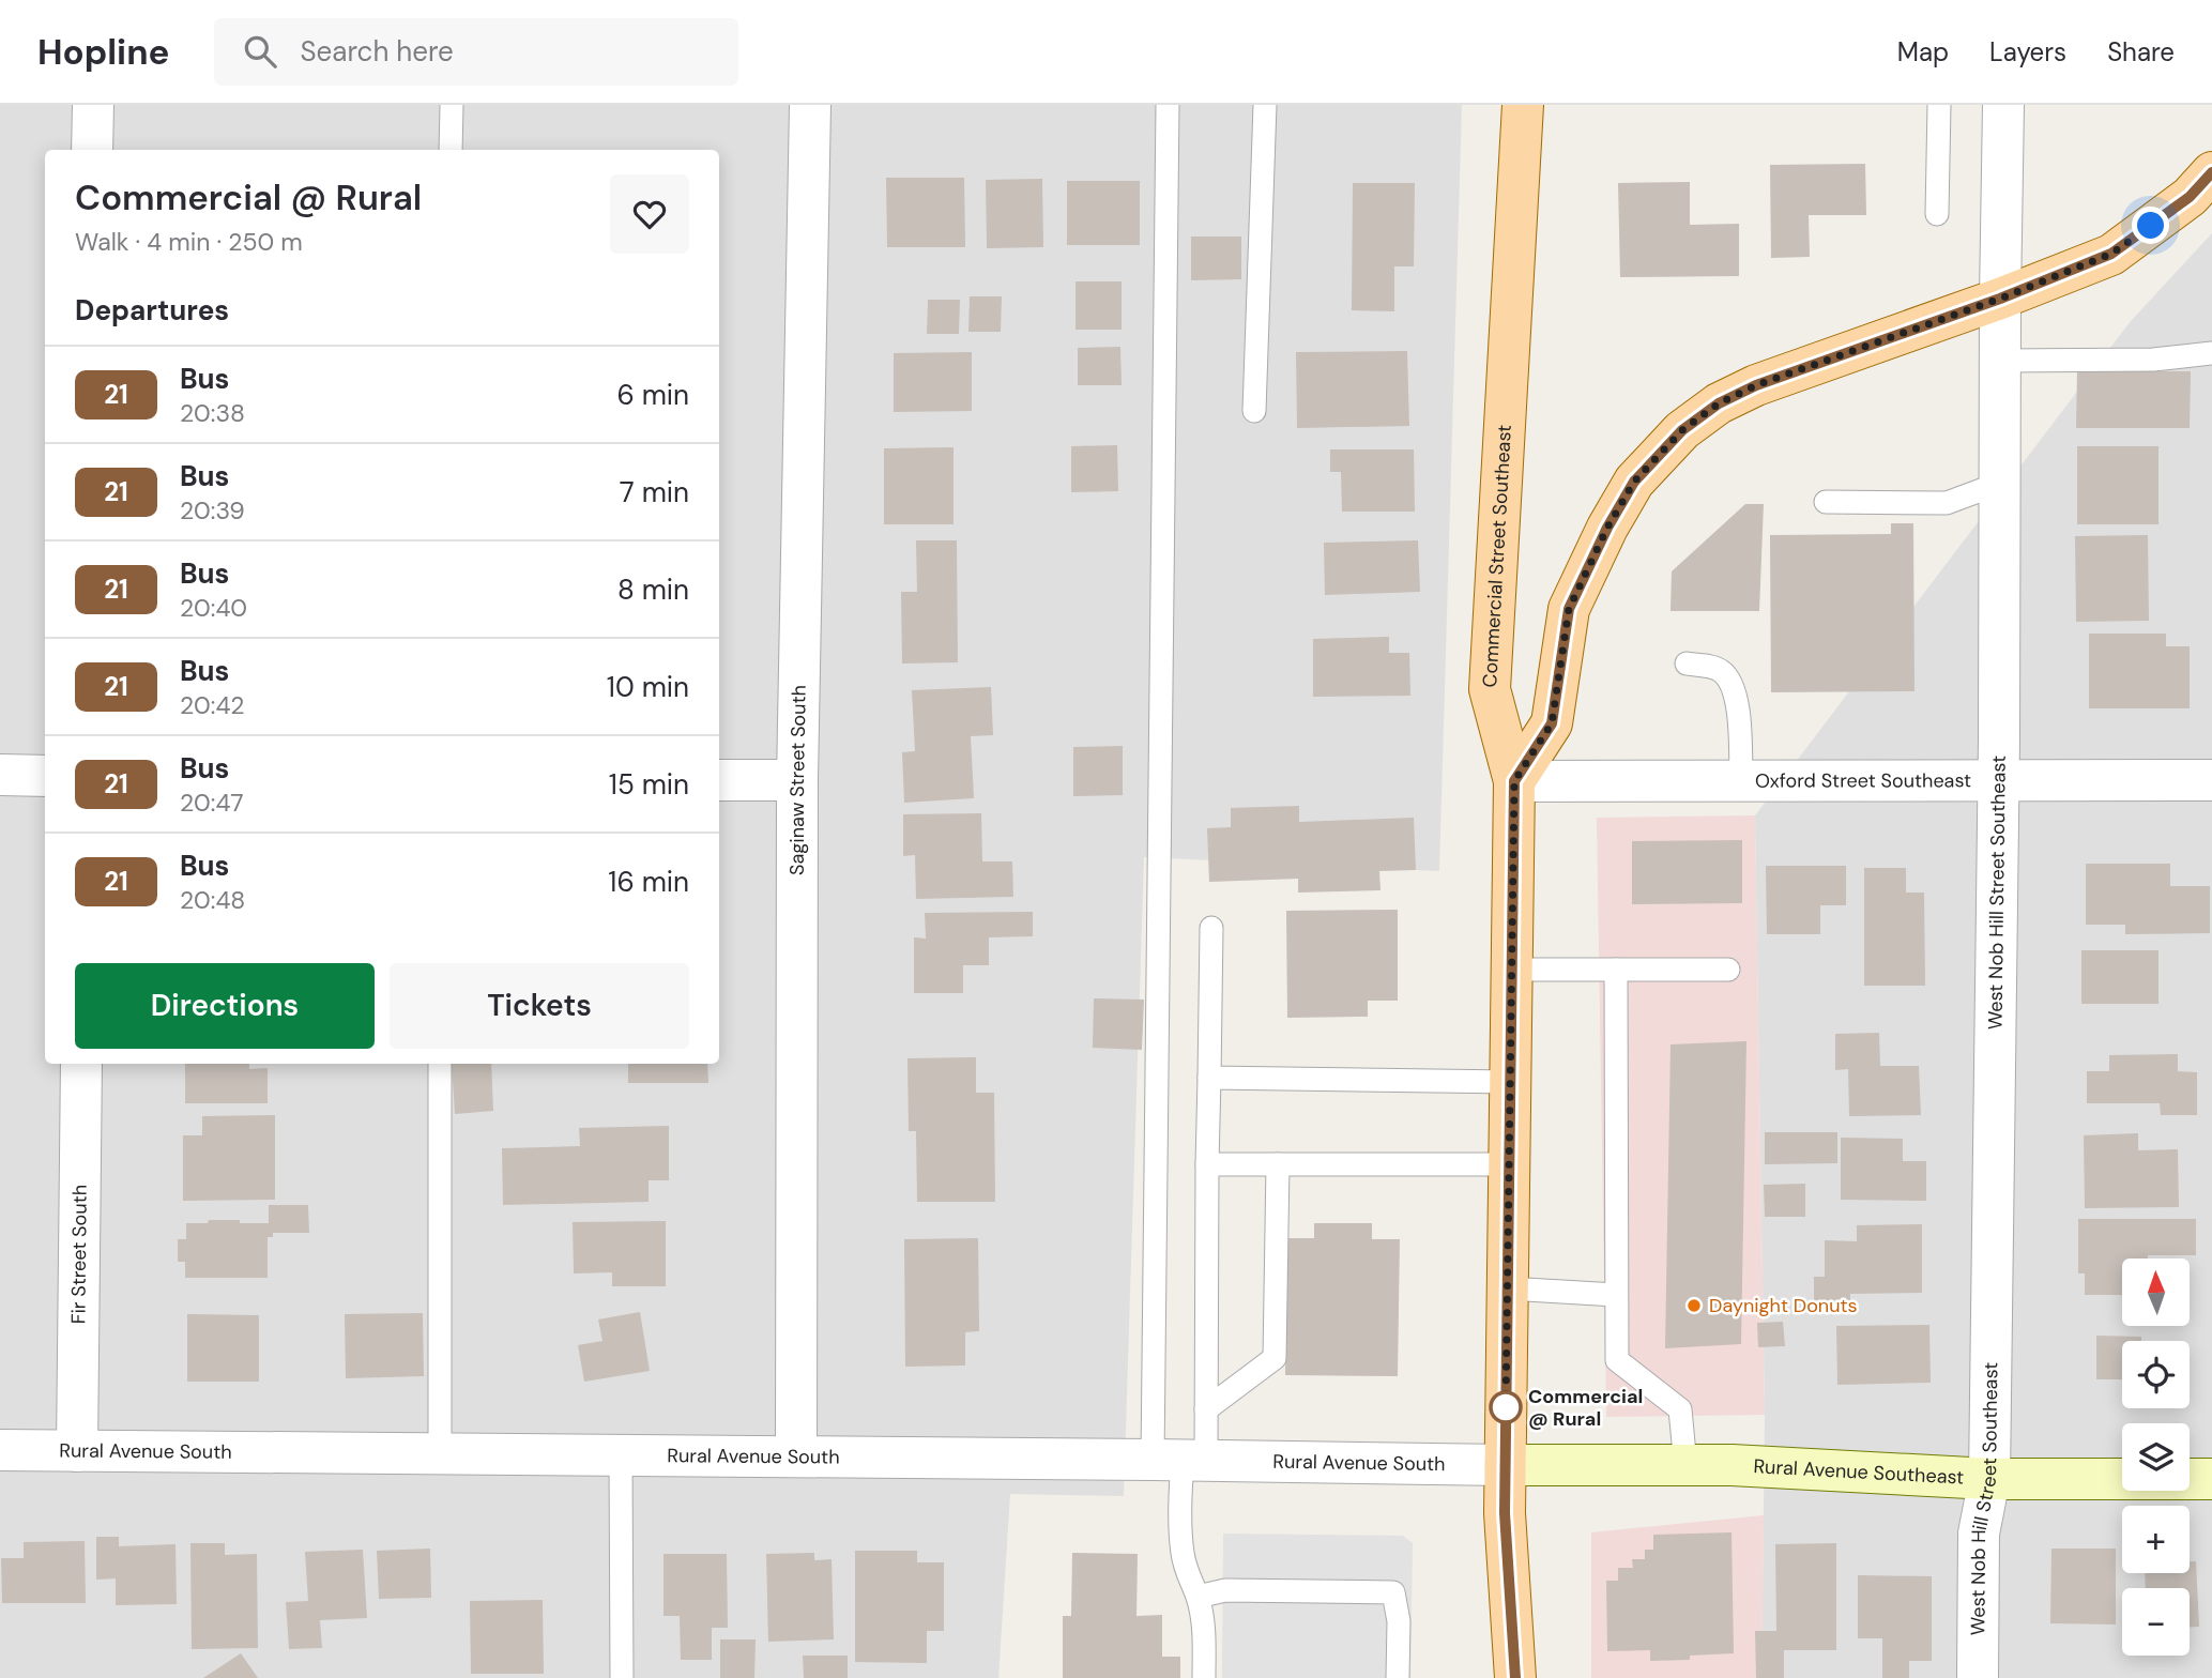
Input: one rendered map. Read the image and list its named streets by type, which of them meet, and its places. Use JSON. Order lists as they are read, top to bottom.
{
  "streets": {
    "main road": ["Commercial Street Southeast"],
    "street": [
      "Oxford Street Southeast",
      "Saginaw Street South",
      "West Nob Hill Street Southeast",
      "Fir Street South",
      "Rural Avenue South",
      "Rural Avenue Southeast"
    ]
  },
  "crossings": [
    ["Commercial Street Southeast", "Oxford Street Southeast"],
    ["Commercial Street Southeast", "Rural Avenue South"],
    ["Commercial Street Southeast", "Rural Avenue Southeast"],
    ["Oxford Street Southeast", "West Nob Hill Street Southeast"],
    ["Saginaw Street South", "Rural Avenue South"],
    ["West Nob Hill Street Southeast", "Rural Avenue Southeast"],
    ["Fir Street South", "Rural Avenue South"],
    ["Rural Avenue South", "Rural Avenue Southeast"]
  ],
  "places": ["Daynight Donuts", "Commercial @ Rural"],
  "lines": ["bus line 21"],
  "north": "top",
  "page": {
    "header": "Hopline",
    "search": "Search here",
    "nav": ["Map", "Layers", "Share"],
    "heading": [
      ["Commercial @ Rural", "Walk · 4 min · 250 m"],
      "Departures"
    ],
    "list": [
      {
        "mark": "21",
        "name": "Bus",
        "note": "20:38",
        "value": "6 min"
      },
      {
        "mark": "21",
        "name": "Bus",
        "note": "20:39",
        "value": "7 min"
      },
      {
        "mark": "21",
        "name": "Bus",
        "note": "20:40",
        "value": "8 min"
      },
      {
        "mark": "21",
        "name": "Bus",
        "note": "20:42",
        "value": "10 min"
      },
      {
        "mark": "21",
        "name": "Bus",
        "note": "20:47",
        "value": "15 min"
      },
      {
        "mark": "21",
        "name": "Bus",
        "note": "20:48",
        "value": "16 min"
      }
    ],
    "buttons": ["Directions", "Tickets"],
    "map_buttons": ["+", "−"]
  }
}
